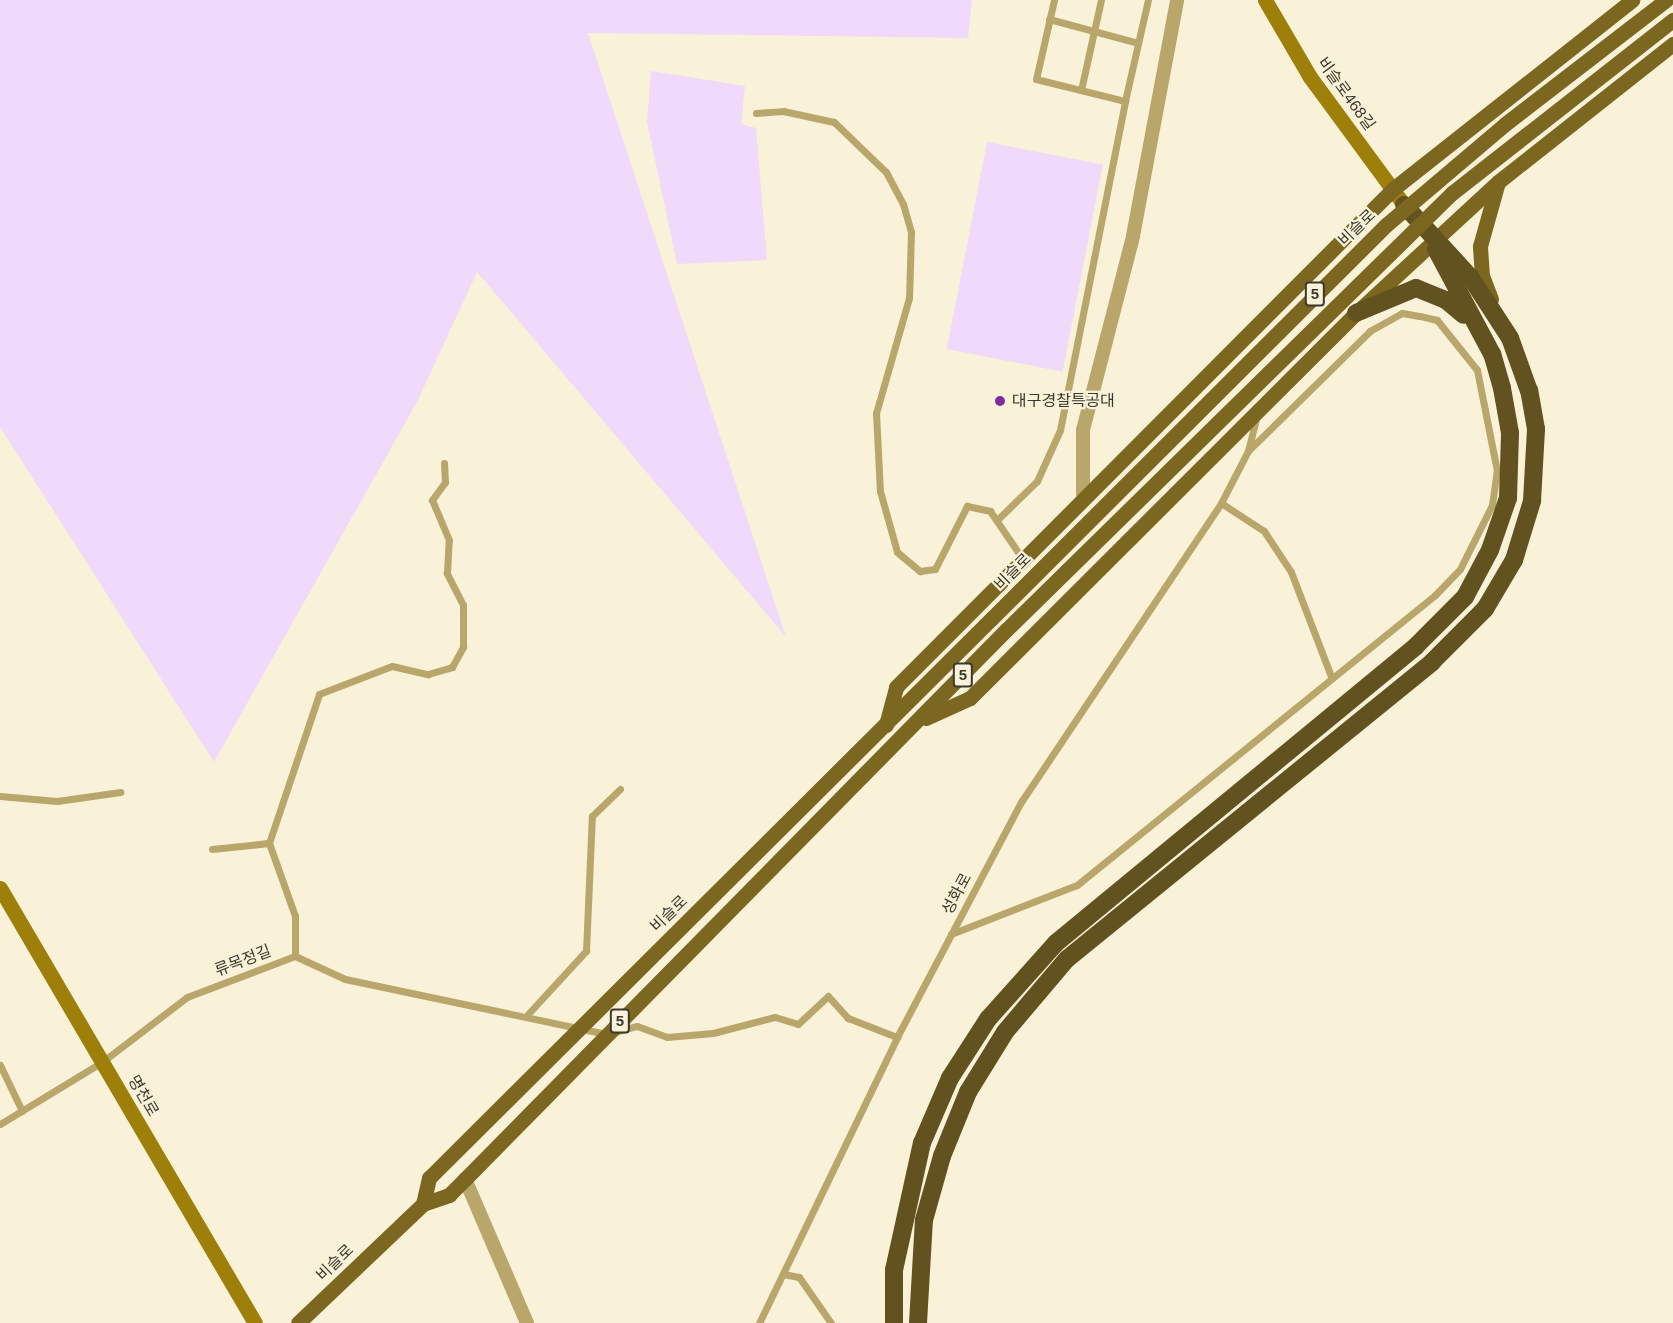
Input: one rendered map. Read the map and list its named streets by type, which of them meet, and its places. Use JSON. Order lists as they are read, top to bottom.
{
  "streets": {
    "main road": ["비슬로", "5"],
    "street": ["비슬로468길", "명천로"],
    "lane": ["성화로", "류목정길"]
  },
  "crossings": [
    ["비슬로", "류목정길"],
    ["류목정길", "명천로"]
  ],
  "places": ["대구경찰특공대"]
}
